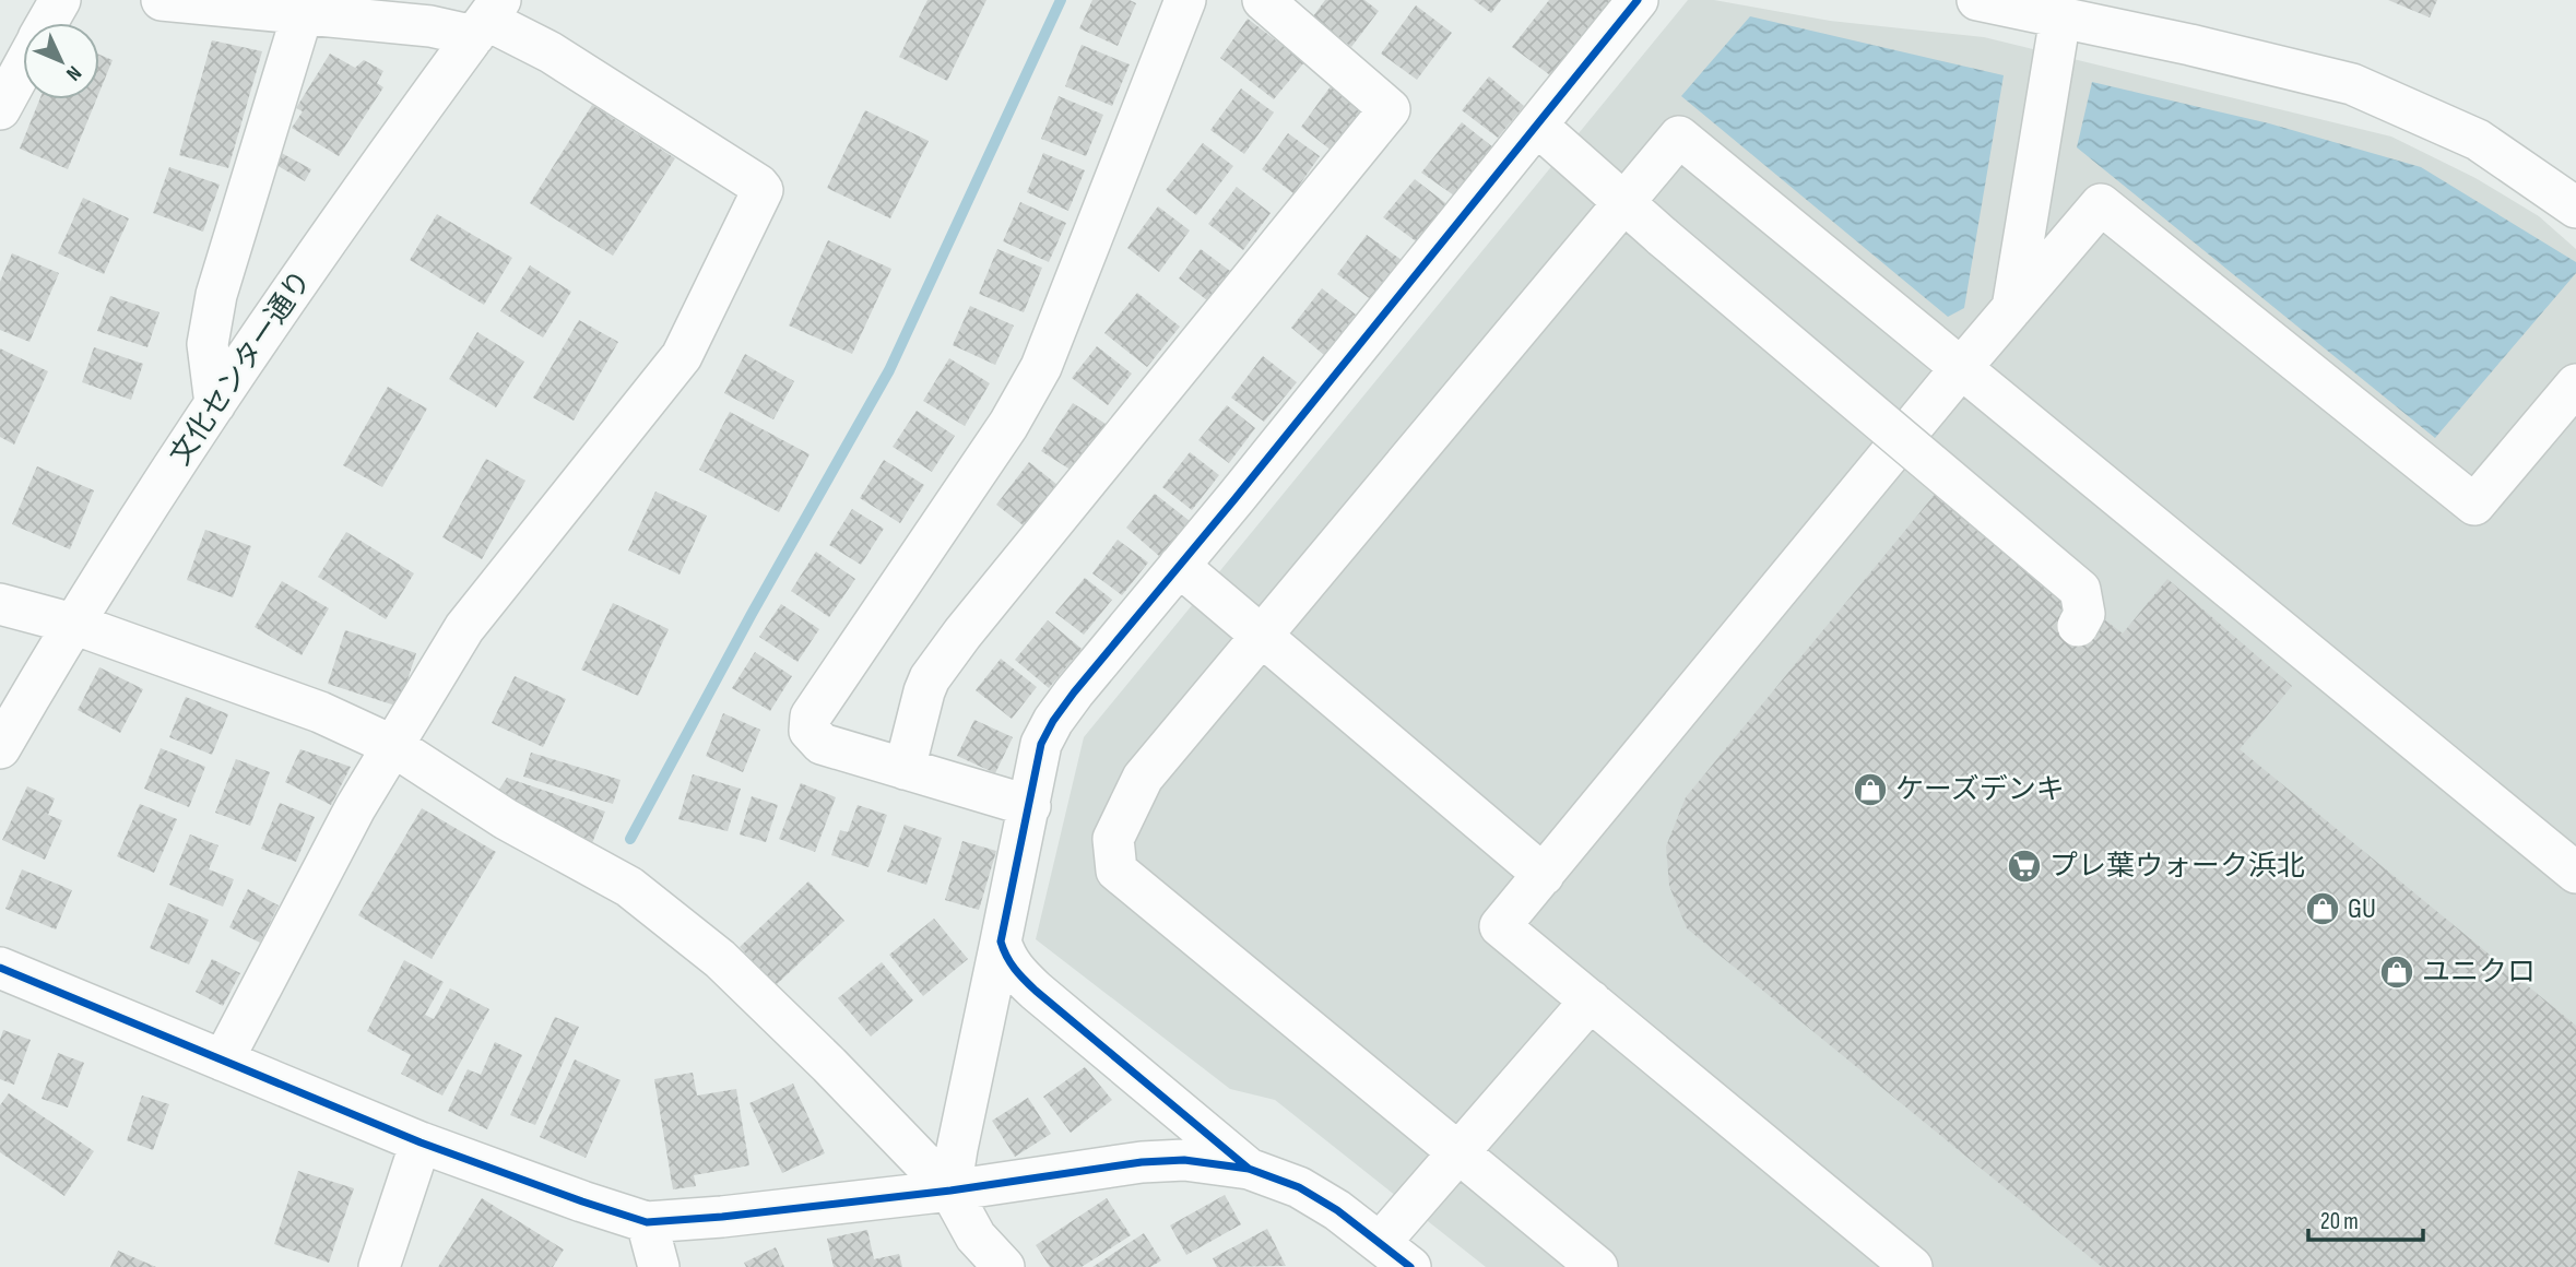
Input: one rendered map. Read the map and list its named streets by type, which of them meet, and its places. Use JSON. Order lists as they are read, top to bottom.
{
  "streets": {
    "street": ["文化センター通り"]
  },
  "places": {
    "shop": ["ケーズデンキ", "GU", "ユニクロ"],
    "supermarket": ["プレ葉ウォーク浜北"]
  },
  "scale_bar": "20 m",
  "north": "bottom right"
}
